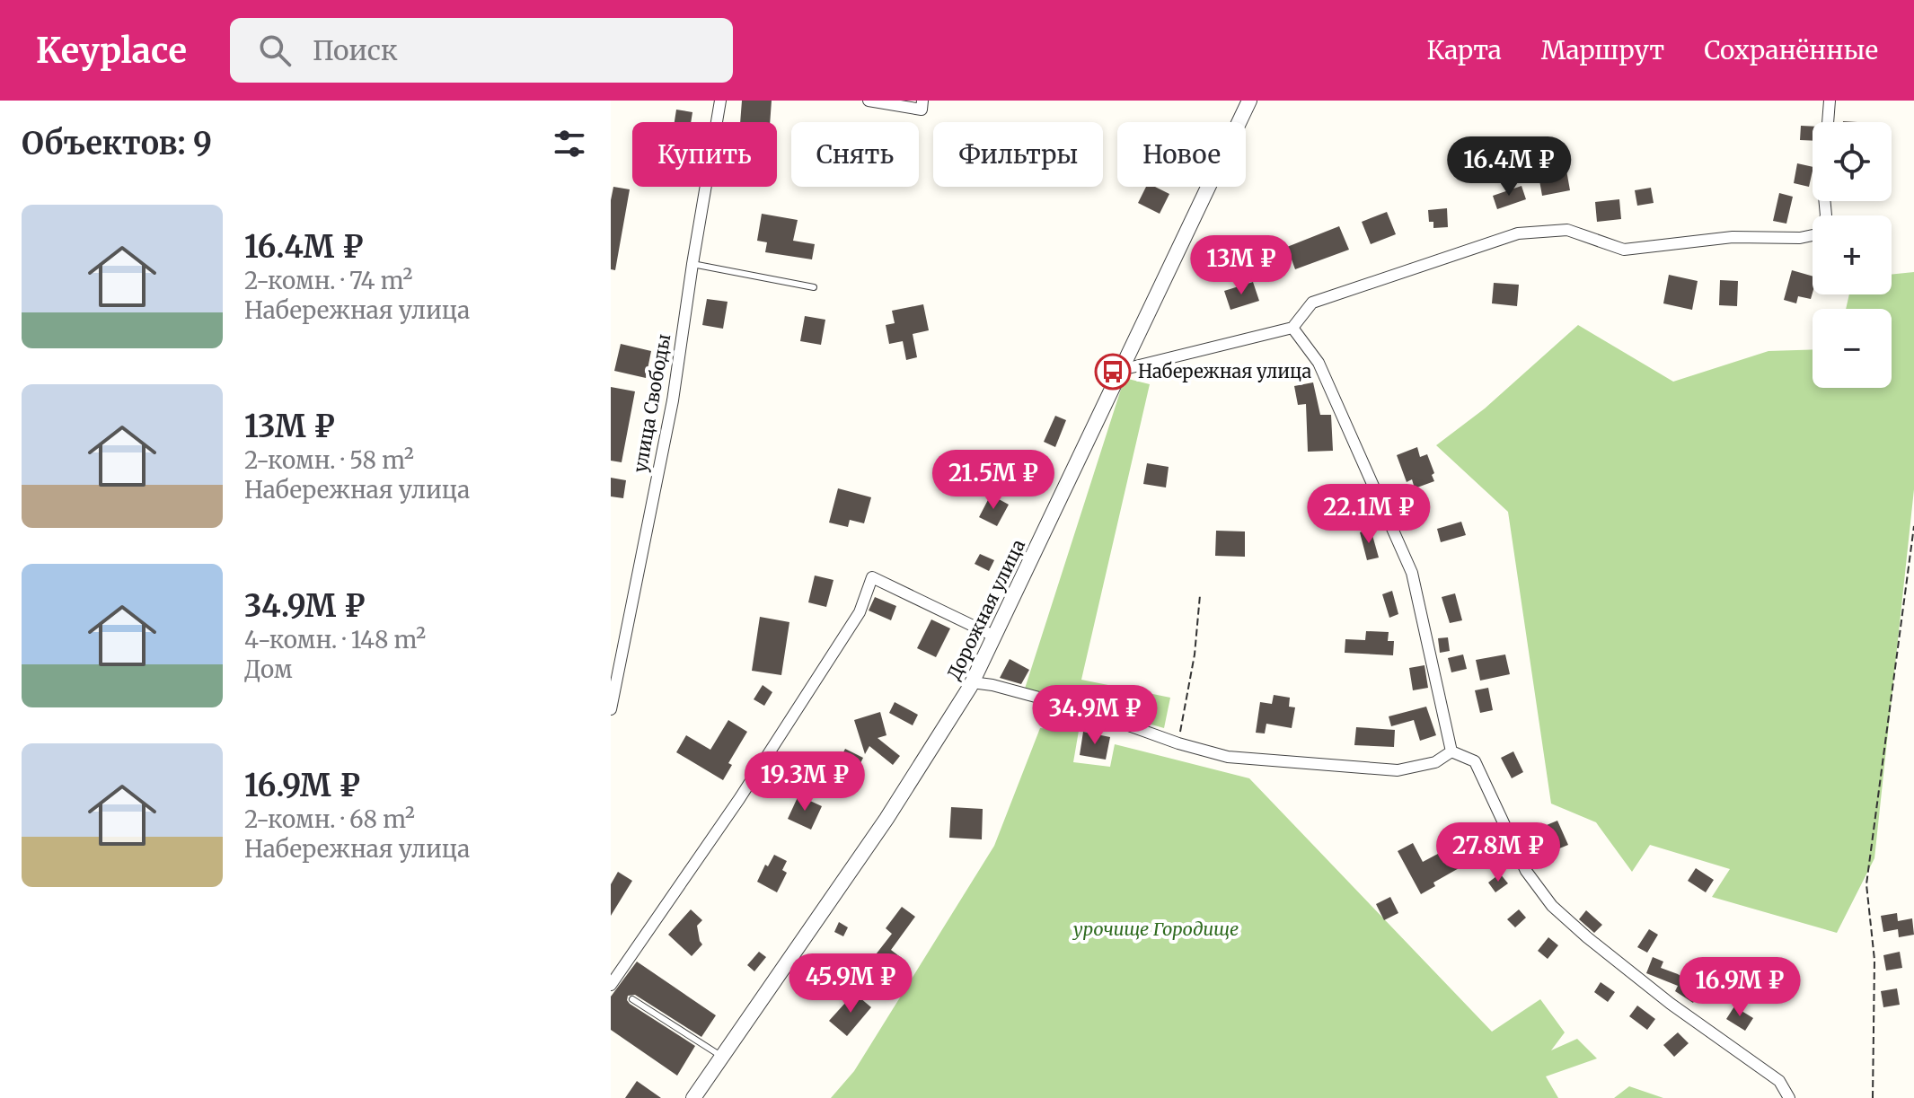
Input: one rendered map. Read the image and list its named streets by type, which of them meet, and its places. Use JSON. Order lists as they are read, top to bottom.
{
  "streets": {
    "street": ["улица Свободы", "Дорожная улица"]
  },
  "parks": ["урочище Городище"],
  "places": {
    "bus stop": ["Набережная улица"]
  },
  "page": {
    "header": "Keyplace",
    "search": "Поиск",
    "nav": ["Карта", "Маршрут", "Сохранённые"],
    "heading": "Объектов: 9",
    "map_buttons": ["+", "−"],
    "chip": [
      "Купить",
      "Снять",
      "Фильтры",
      "Новое"
    ],
    "price": [
      "16.4M ₽",
      "13M ₽",
      "21.5M ₽",
      "22.1M ₽",
      "34.9M ₽",
      "19.3M ₽",
      "27.8M ₽",
      "45.9M ₽",
      "16.9M ₽"
    ],
    "list": [
      {
        "name": "16.4M ₽",
        "note": "2-комн. · 74 m² · Набережная улица"
      },
      {
        "name": "13M ₽",
        "note": "2-комн. · 58 m² · Набережная улица"
      },
      {
        "name": "34.9M ₽",
        "note": "4-комн. · 148 m² · Дом"
      },
      {
        "name": "16.9M ₽",
        "note": "2-комн. · 68 m² · Набережная улица"
      }
    ]
  }
}
